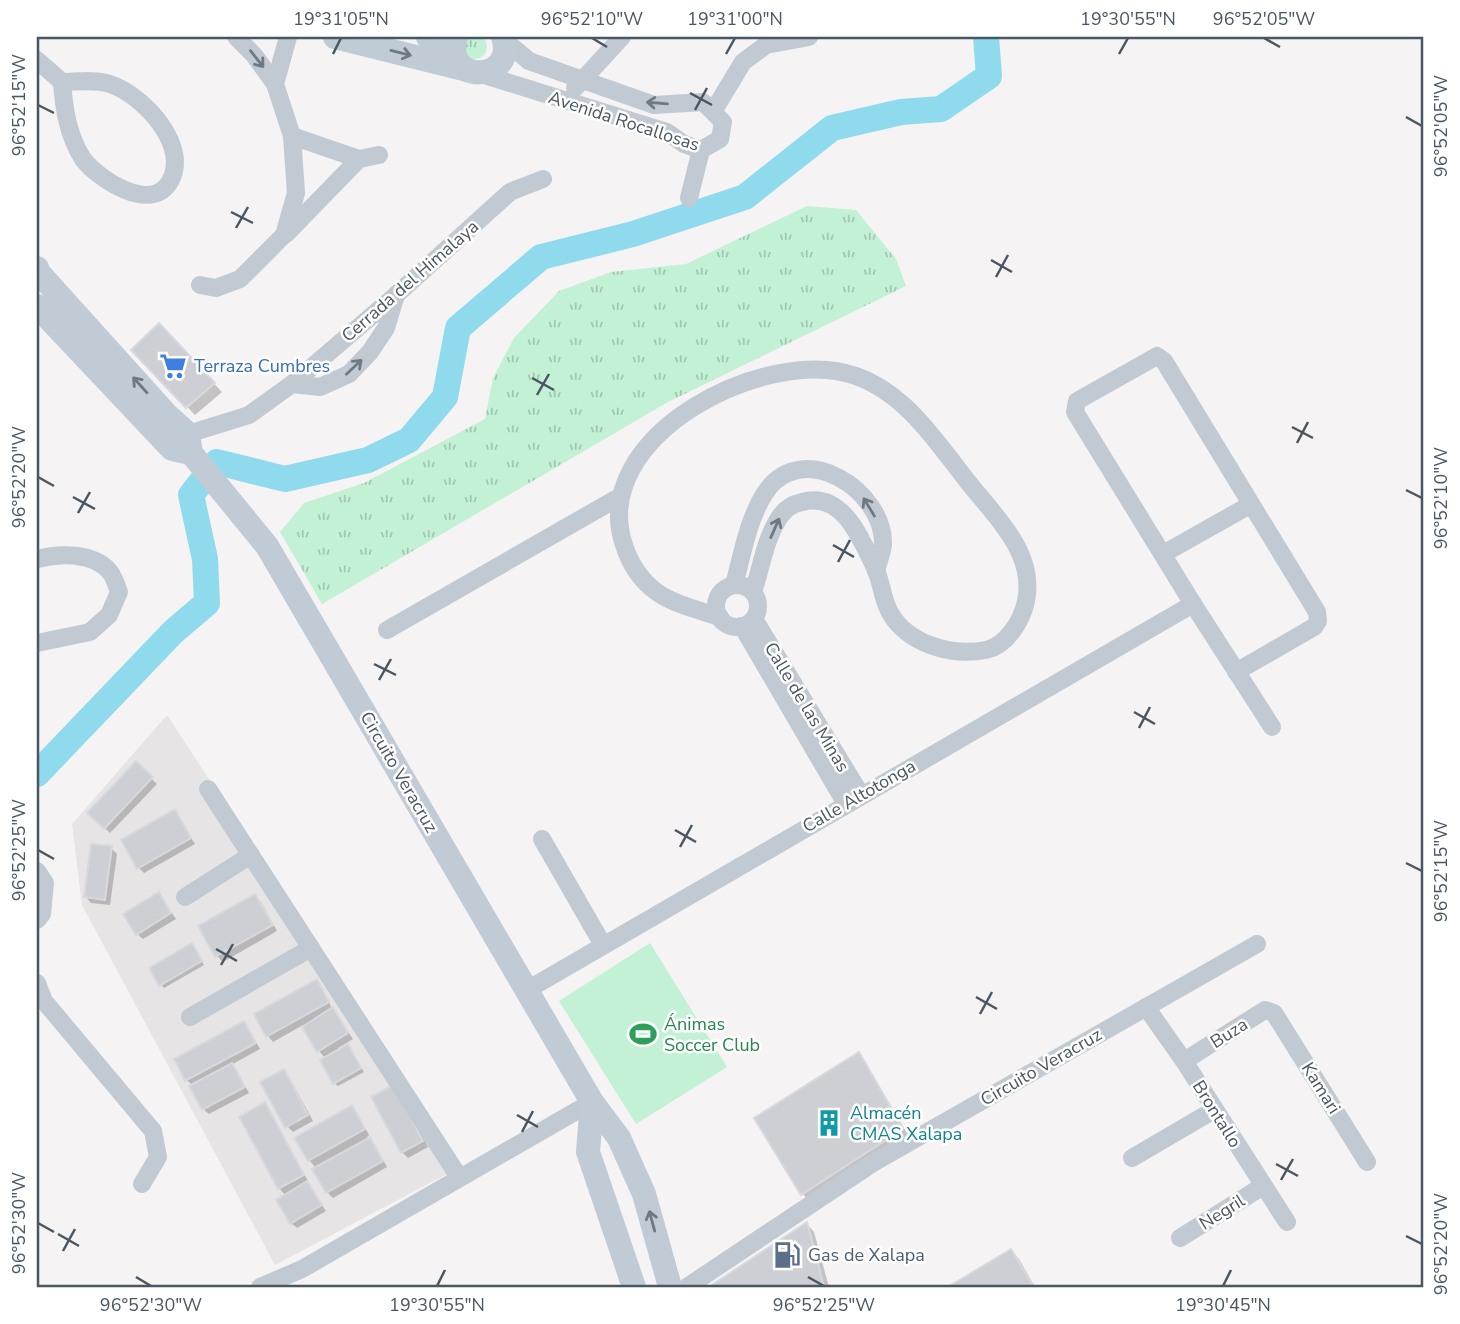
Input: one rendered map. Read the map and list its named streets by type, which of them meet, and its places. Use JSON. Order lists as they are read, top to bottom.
{
  "streets": {
    "street": [
      "Avenida Rocallosas",
      "Cerrada del Himalaya",
      "Calle de las Minas",
      "Circuito Veracruz",
      "Calle Altotonga",
      "Buza",
      "Kamari",
      "Brontallo",
      "Negril"
    ]
  },
  "crossings": [
    ["Cerrada del Himalaya", "Circuito Veracruz"],
    ["Calle de las Minas", "Calle Altotonga"],
    ["Circuito Veracruz", "Calle Altotonga"],
    ["Circuito Veracruz", "Brontallo"],
    ["Buza", "Kamari"],
    ["Buza", "Brontallo"],
    ["Brontallo", "Negril"]
  ],
  "places": {
    "supermarket": ["Terraza Cumbres"],
    "sports": ["Ánimas Soccer Club"],
    "building": ["Almacén CMAS Xalapa"],
    "fuel station": ["Gas de Xalapa"]
  },
  "coordinates": [
    "19°31'05\"N",
    "96°52'10\"W",
    "19°31'00\"N",
    "19°30'55\"N",
    "96°52'05\"W",
    "96°52'15\"W",
    "96°52'20\"W",
    "96°52'25\"W",
    "96°52'30\"W",
    "19°30'45\"N"
  ]
}
